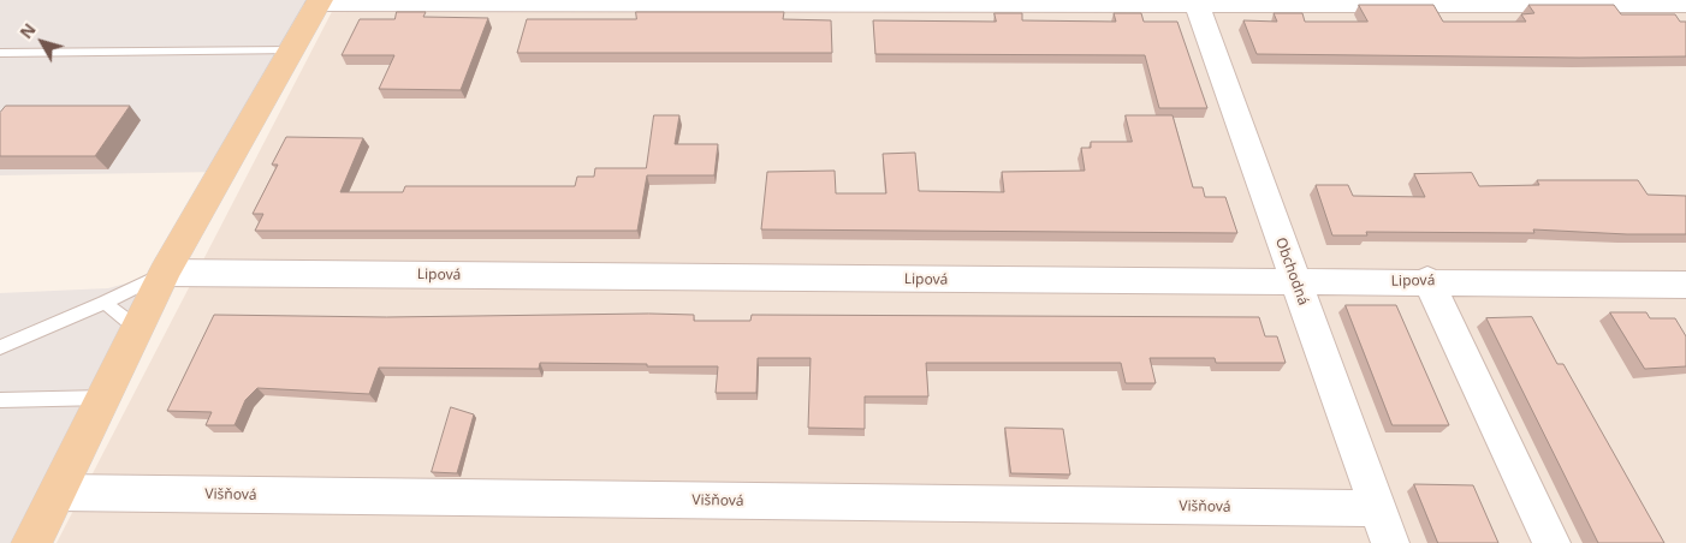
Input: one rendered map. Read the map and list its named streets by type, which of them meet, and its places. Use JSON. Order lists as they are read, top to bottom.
{
  "streets": {
    "street": ["Obchodná", "Lipová", "Višňová"]
  },
  "crossings": [
    ["Obchodná", "Lipová"],
    ["Obchodná", "Višňová"]
  ],
  "north": "top left"
}
